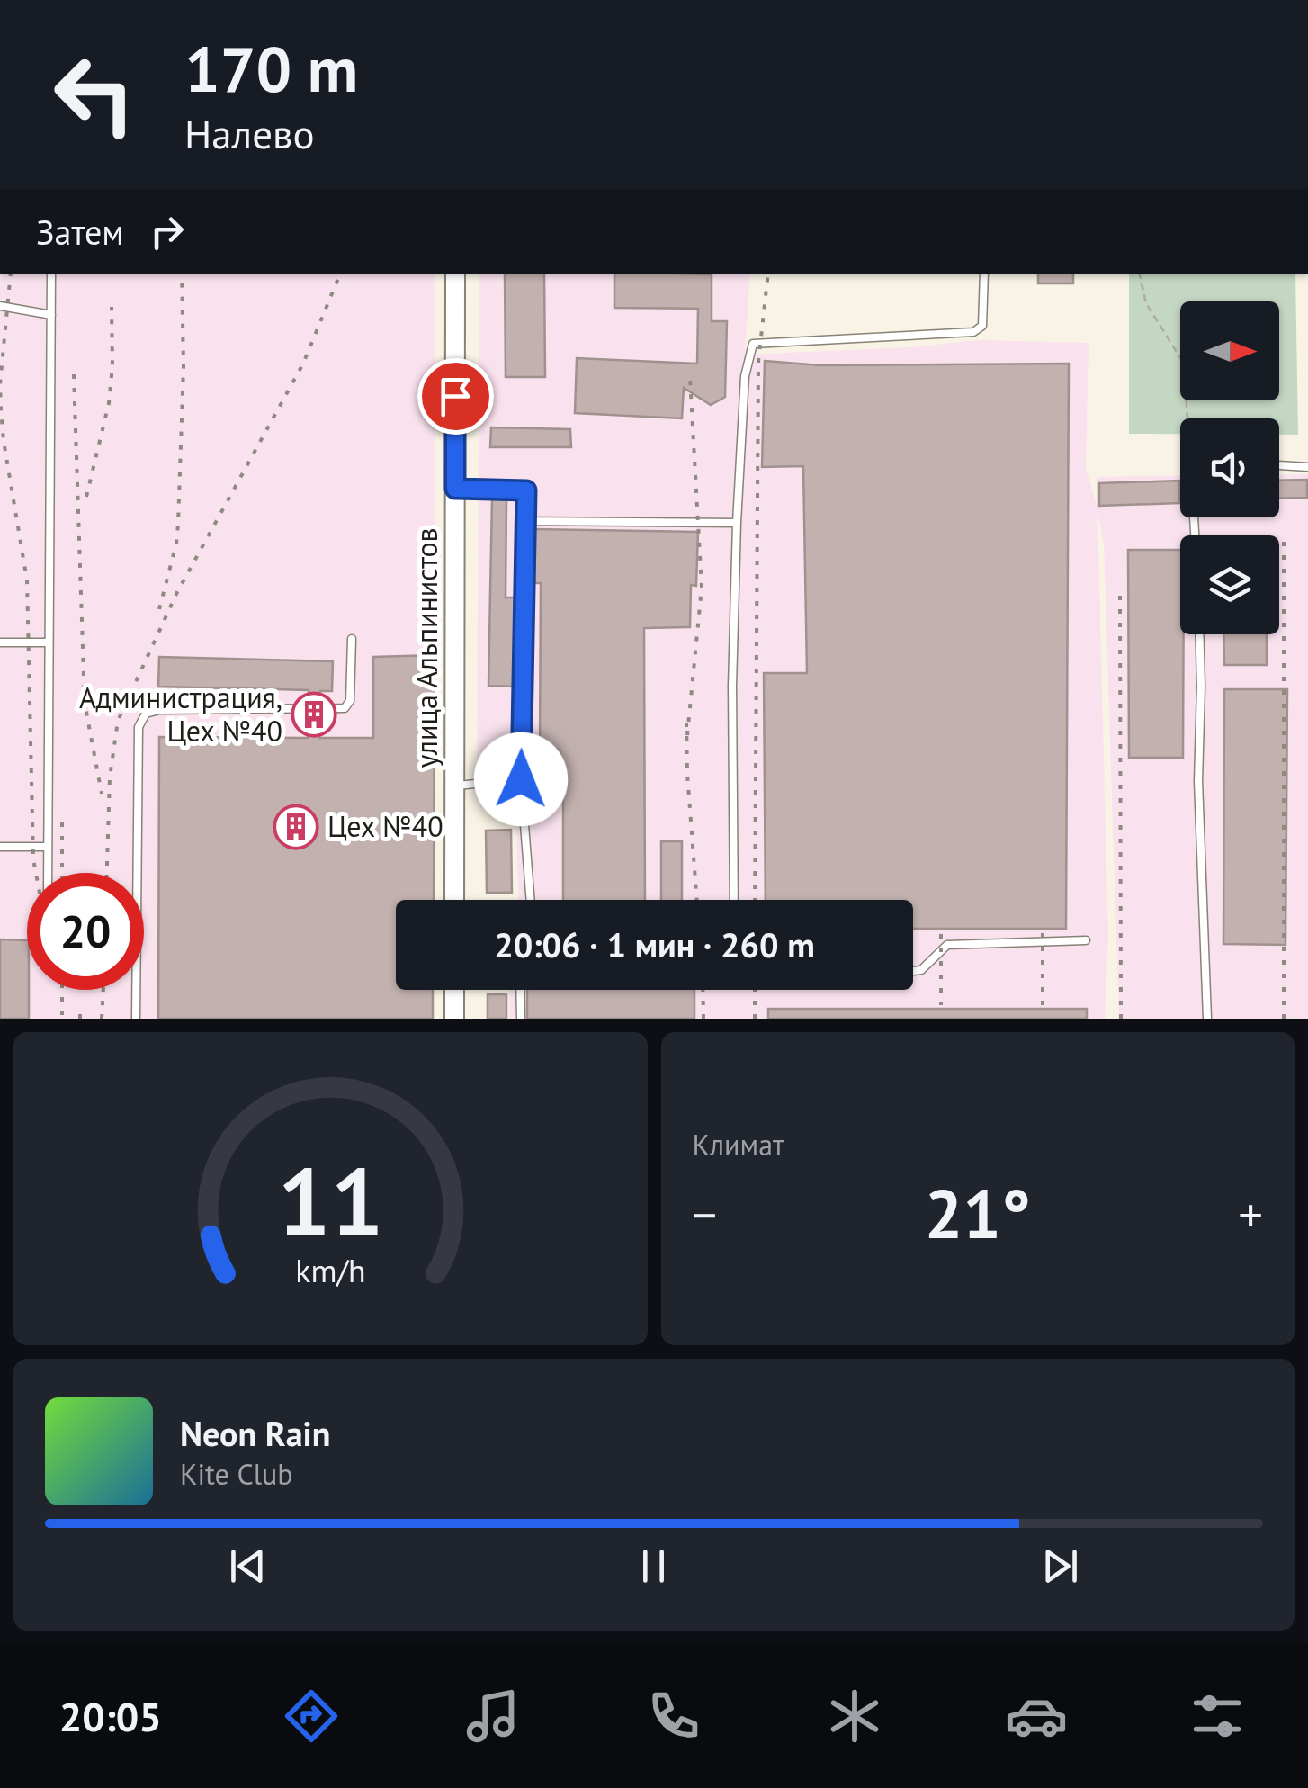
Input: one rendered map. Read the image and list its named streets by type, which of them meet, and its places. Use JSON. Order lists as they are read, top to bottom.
{
  "streets": {
    "main road": ["улица Альпинистов"]
  },
  "places": {
    "building": ["Администрация, Цех №40", "Цех №40"]
  },
  "north": "right",
  "page": {
    "turn": ["170 m", "Налево"],
    "then": "Затем",
    "limit": "20",
    "trip": "20:06 · 1 мин · 260 m",
    "tile": "Климат",
    "heat": ["−", "21°", "+"],
    "song": ["Neon Rain", "Kite Club"],
    "tabs": "20:05",
    "gauge": ["11", "km/h"]
  }
}
